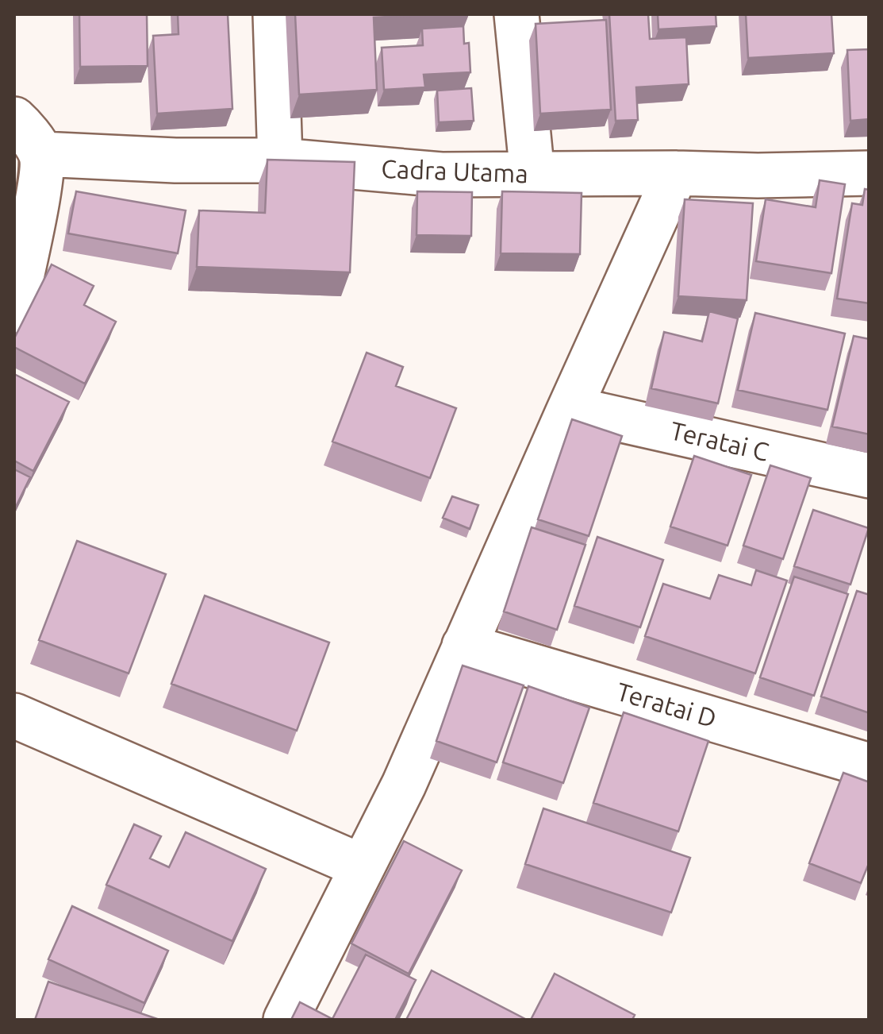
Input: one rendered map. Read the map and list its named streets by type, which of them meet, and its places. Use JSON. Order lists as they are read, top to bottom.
{
  "streets": {
    "street": ["Cadra Utama", "Teratai C", "Teratai D"]
  }
}
